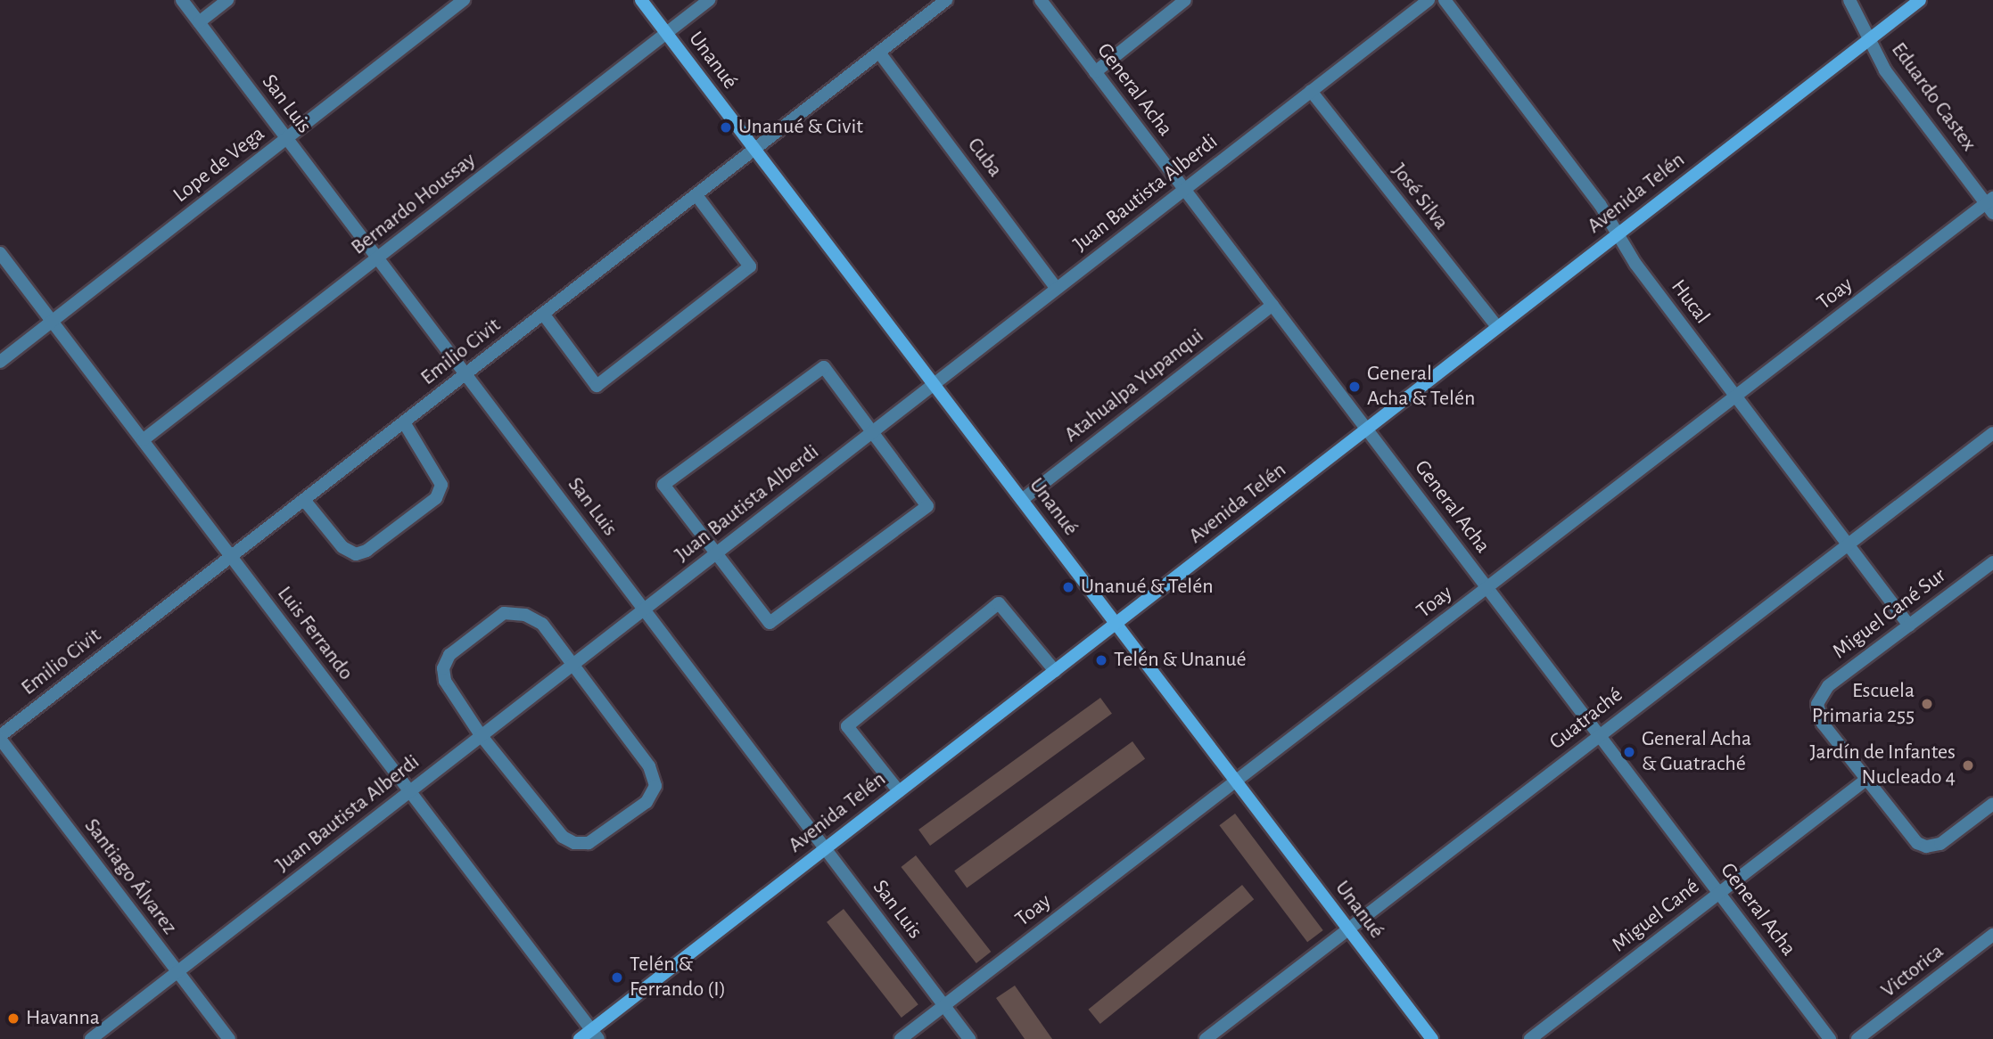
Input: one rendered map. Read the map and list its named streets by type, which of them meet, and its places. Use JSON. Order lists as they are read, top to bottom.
{
  "streets": {
    "main road": ["Unanué", "Avenida Telén"],
    "street": [
      "General Acha",
      "Eduardo Castex",
      "San Luis",
      "Cuba",
      "Lope de Vega",
      "Juan Bautista Alberdi",
      "José Silva",
      "Bernardo Houssay",
      "Toay",
      "Hucal",
      "Emilio Civit",
      "Atahualpa Yupanqui",
      "Miguel Cané Sur",
      "Luis Ferrando",
      "Guatraché",
      "Santiago Álvarez",
      "Miguel Cané",
      "Victorica"
    ]
  },
  "crossings": [
    ["Unanué", "Juan Bautista Alberdi"],
    ["Unanué", "Avenida Telén"],
    ["Unanué", "Bernardo Houssay"],
    ["Unanué", "Toay"],
    ["Unanué", "Emilio Civit"],
    ["Unanué", "Atahualpa Yupanqui"],
    ["Unanué", "Guatraché"],
    ["General Acha", "Juan Bautista Alberdi"],
    ["General Acha", "Avenida Telén"],
    ["General Acha", "Toay"],
    ["General Acha", "Atahualpa Yupanqui"],
    ["General Acha", "Guatraché"],
    ["General Acha", "Miguel Cané"],
    ["Eduardo Castex", "Avenida Telén"],
    ["Eduardo Castex", "Toay"],
    ["San Luis", "Lope de Vega"],
    ["San Luis", "Juan Bautista Alberdi"],
    ["San Luis", "Avenida Telén"],
    ["San Luis", "Bernardo Houssay"],
    ["San Luis", "Toay"],
    ["San Luis", "Emilio Civit"],
    ["Cuba", "Juan Bautista Alberdi"],
    ["Cuba", "Emilio Civit"],
    ["Lope de Vega", "Luis Ferrando"],
    ["Juan Bautista Alberdi", "José Silva"],
    ["Juan Bautista Alberdi", "Luis Ferrando"],
    ["Juan Bautista Alberdi", "Santiago Álvarez"],
    ["Avenida Telén", "José Silva"],
    ["Avenida Telén", "Hucal"],
    ["Avenida Telén", "Luis Ferrando"],
    ["Bernardo Houssay", "Luis Ferrando"],
    ["Toay", "Hucal"],
    ["Hucal", "Miguel Cané Sur"],
    ["Hucal", "Guatraché"],
    ["Emilio Civit", "Luis Ferrando"],
    ["Emilio Civit", "Santiago Álvarez"],
    ["Miguel Cané Sur", "Miguel Cané"]
  ],
  "places": [
    "Unanué & Civit",
    "General Acha & Telén",
    "Unanué & Telén",
    "Telén & Unanué",
    "Escuela Primaria 255",
    "General Acha & Guatraché",
    "Jardín de Infantes Nucleado 4",
    "Telén & Ferrando (I)",
    "Havanna"
  ]
}
